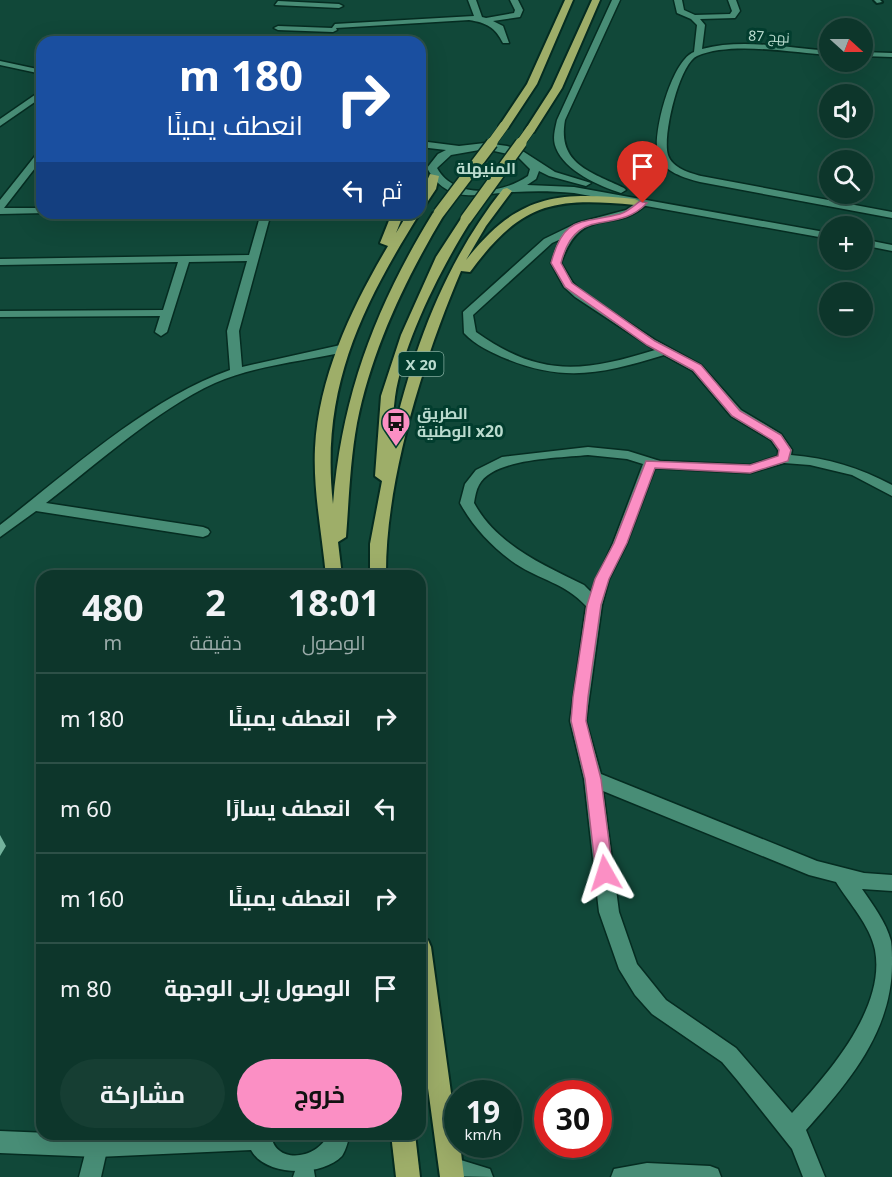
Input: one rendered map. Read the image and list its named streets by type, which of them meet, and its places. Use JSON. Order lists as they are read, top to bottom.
{
  "streets": {
    "highway": ["X 20"],
    "street": ["نهج 87"]
  },
  "districts": ["المنيهلة"],
  "places": {
    "bus stop": ["الطريق الوطنية x20"]
  },
  "north": "right",
  "page": {
    "map_buttons": ["+", "−"],
    "turn": ["180 m", "انعطف يمينًا"],
    "then": "ثم",
    "eta": [
      "18:01",
      "الوصول",
      "2",
      "دقيقة",
      "480",
      "m"
    ],
    "list": [
      {
        "name": "انعطف يمينًا",
        "value": "180 m"
      },
      {
        "name": "انعطف يسارًا",
        "value": "60 m"
      },
      {
        "name": "انعطف يمينًا",
        "value": "160 m"
      },
      {
        "name": "الوصول إلى الوجهة",
        "value": "80 m"
      }
    ],
    "buttons": ["خروج", "مشاركة"],
    "speed": "19 km/h",
    "limit": "30"
  }
}
